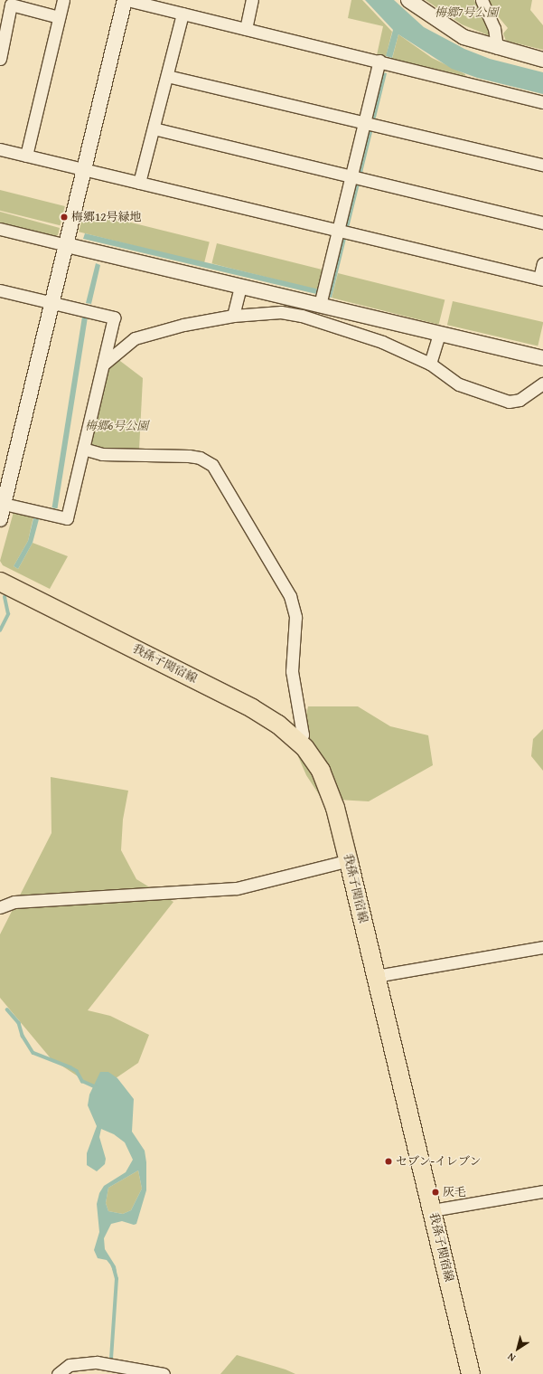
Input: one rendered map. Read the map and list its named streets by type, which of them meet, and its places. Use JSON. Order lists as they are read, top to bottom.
{
  "streets": {
    "main road": ["我孫子関宿線"]
  },
  "parks": ["梅郷7号公園", "梅郷6号公園"],
  "places": ["梅郷12号緑地", "セブン-イレブン", "灰毛"],
  "north": "bottom left"
}
